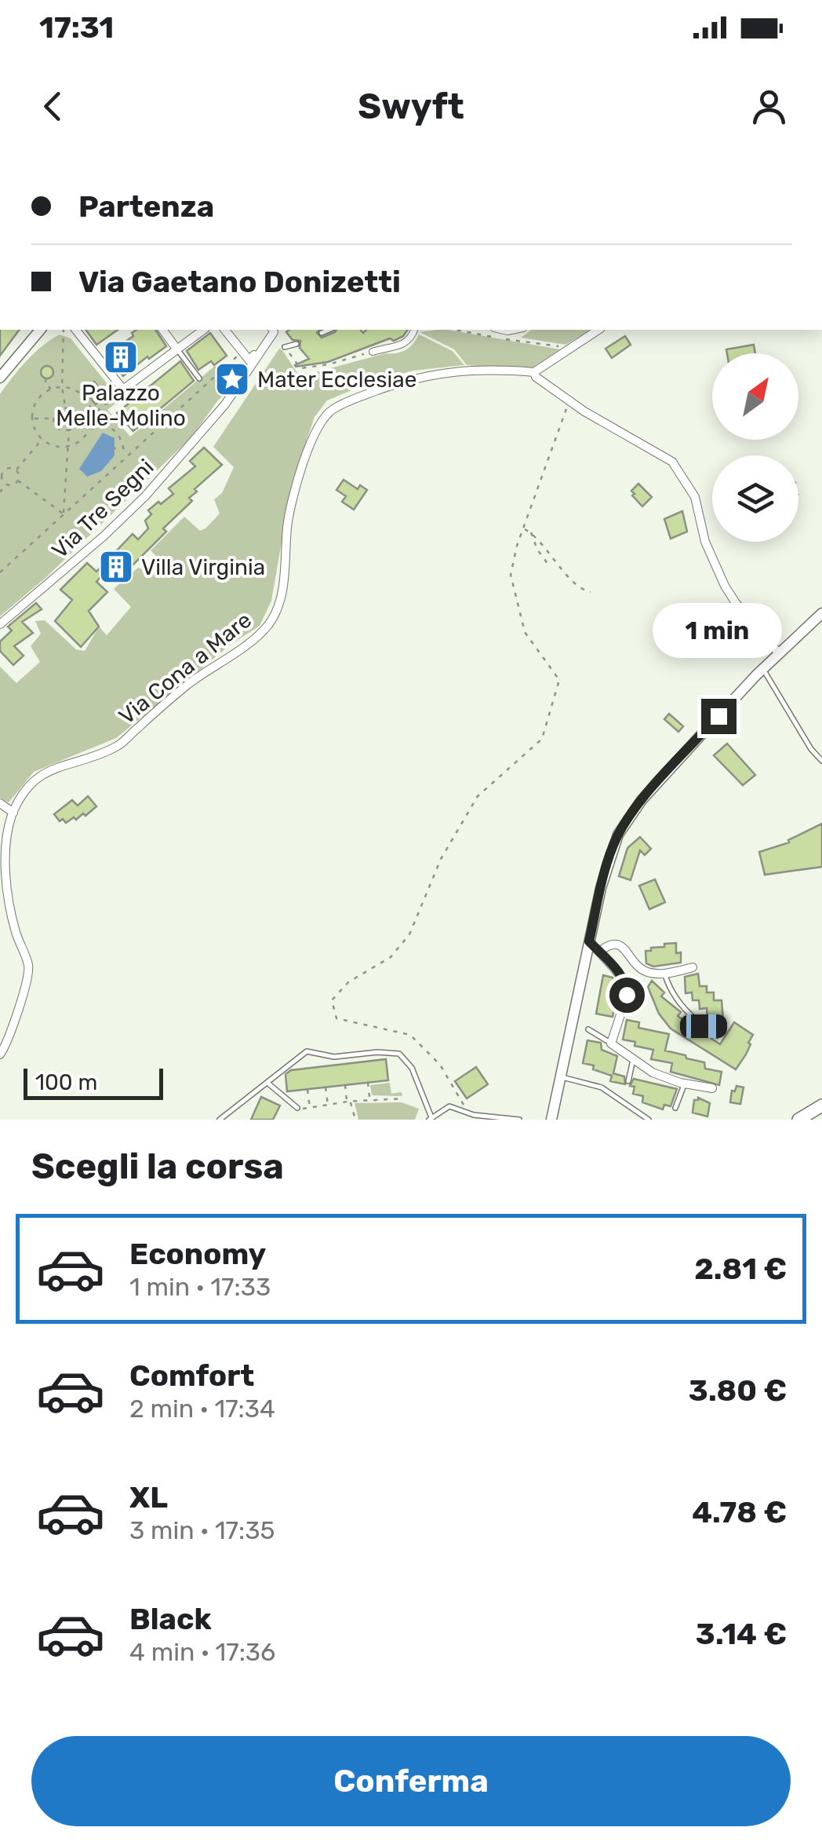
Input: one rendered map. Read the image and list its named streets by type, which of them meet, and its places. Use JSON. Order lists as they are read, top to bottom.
{
  "streets": {
    "street": ["Via Tre Segni", "Via Cona a Mare"]
  },
  "places": {
    "building": ["Palazzo Melle-Molino", "Villa Virginia"],
    "place": ["Mater Ecclesiae"]
  },
  "scale_bar": "100 m",
  "north": "top right",
  "page": {
    "status": "17:31",
    "header": "Swyft",
    "banner": ["Partenza", "Via Gaetano Donizetti"],
    "bubble": "1 min",
    "scale": "100 m",
    "heading": "Scegli la corsa",
    "list": [
      {
        "name": "Economy",
        "note": "1 min · 17:33",
        "value": "2.81 €"
      },
      {
        "name": "Comfort",
        "note": "2 min · 17:34",
        "value": "3.80 €"
      },
      {
        "name": "XL",
        "note": "3 min · 17:35",
        "value": "4.78 €"
      },
      {
        "name": "Black",
        "note": "4 min · 17:36",
        "value": "3.14 €"
      }
    ],
    "buttons": "Conferma"
  }
}
